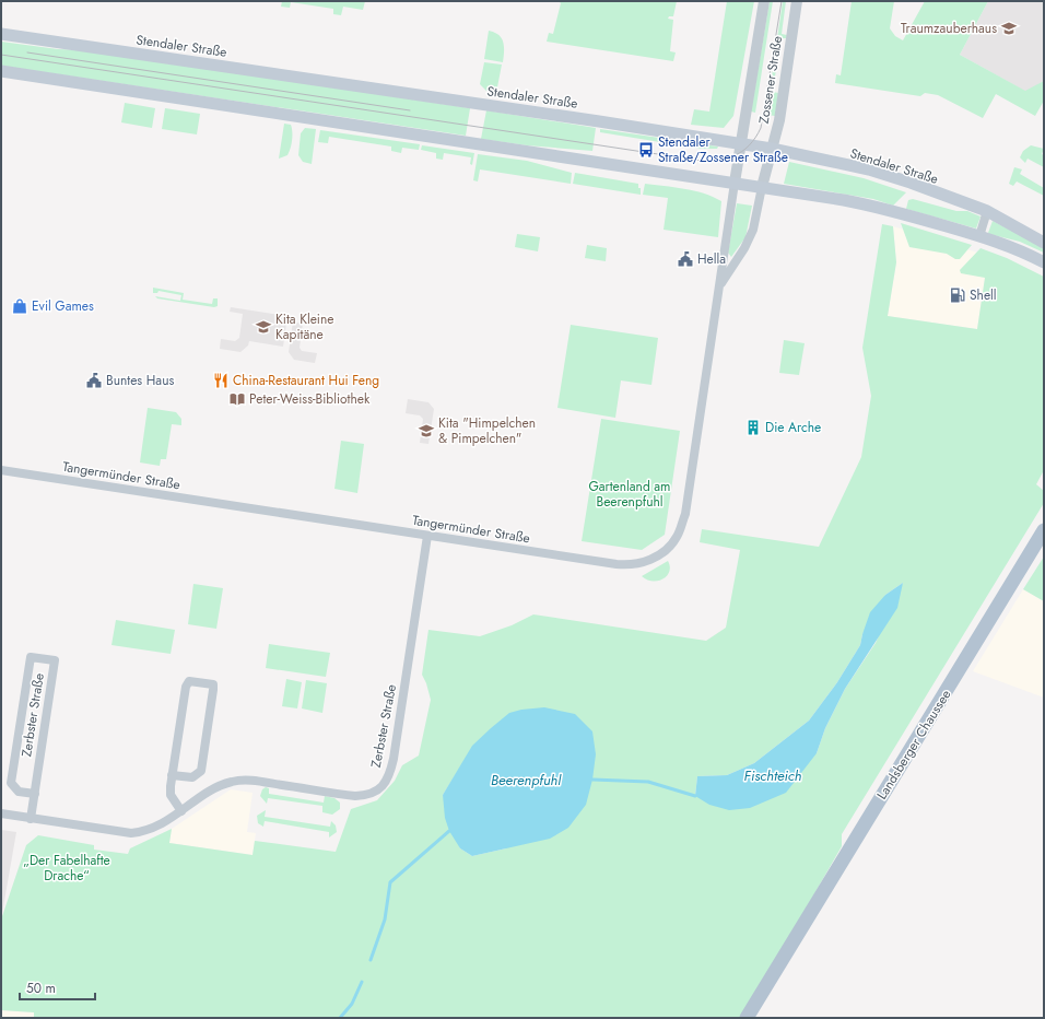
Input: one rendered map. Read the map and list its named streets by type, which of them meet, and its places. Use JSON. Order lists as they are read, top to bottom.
{
  "streets": {
    "main road": ["Stendaler Straße", "Landsberger Chaussee"],
    "street": ["Zossener Straße", "Tangermünder Straße", "Zerbster Straße"]
  },
  "crossings": [
    ["Stendaler Straße", "Zossener Straße"],
    ["Zossener Straße", "Tangermünder Straße"],
    ["Tangermünder Straße", "Zerbster Straße"]
  ],
  "water": ["Fischteich", "Beerenpfuhl"],
  "parks": ["Gartenland am Beerenpfuhl", "„Der Fabelhafte Drache“"],
  "places": {
    "school or university": ["Traumzauberhaus", "Kita Kleine Kapitäne", "Kita \"Himpelchen & Pimpelchen\""],
    "bus stop": ["Stendaler Straße/Zossener Straße"],
    "public building": ["Hella", "Buntes Haus"],
    "fuel station": ["Shell"],
    "shop": ["Evil Games"],
    "restaurant": ["China-Restaurant Hui Feng"],
    "library": ["Peter-Weiss-Bibliothek"],
    "building": ["Die Arche"]
  },
  "scale_bar": "50 m"
}
